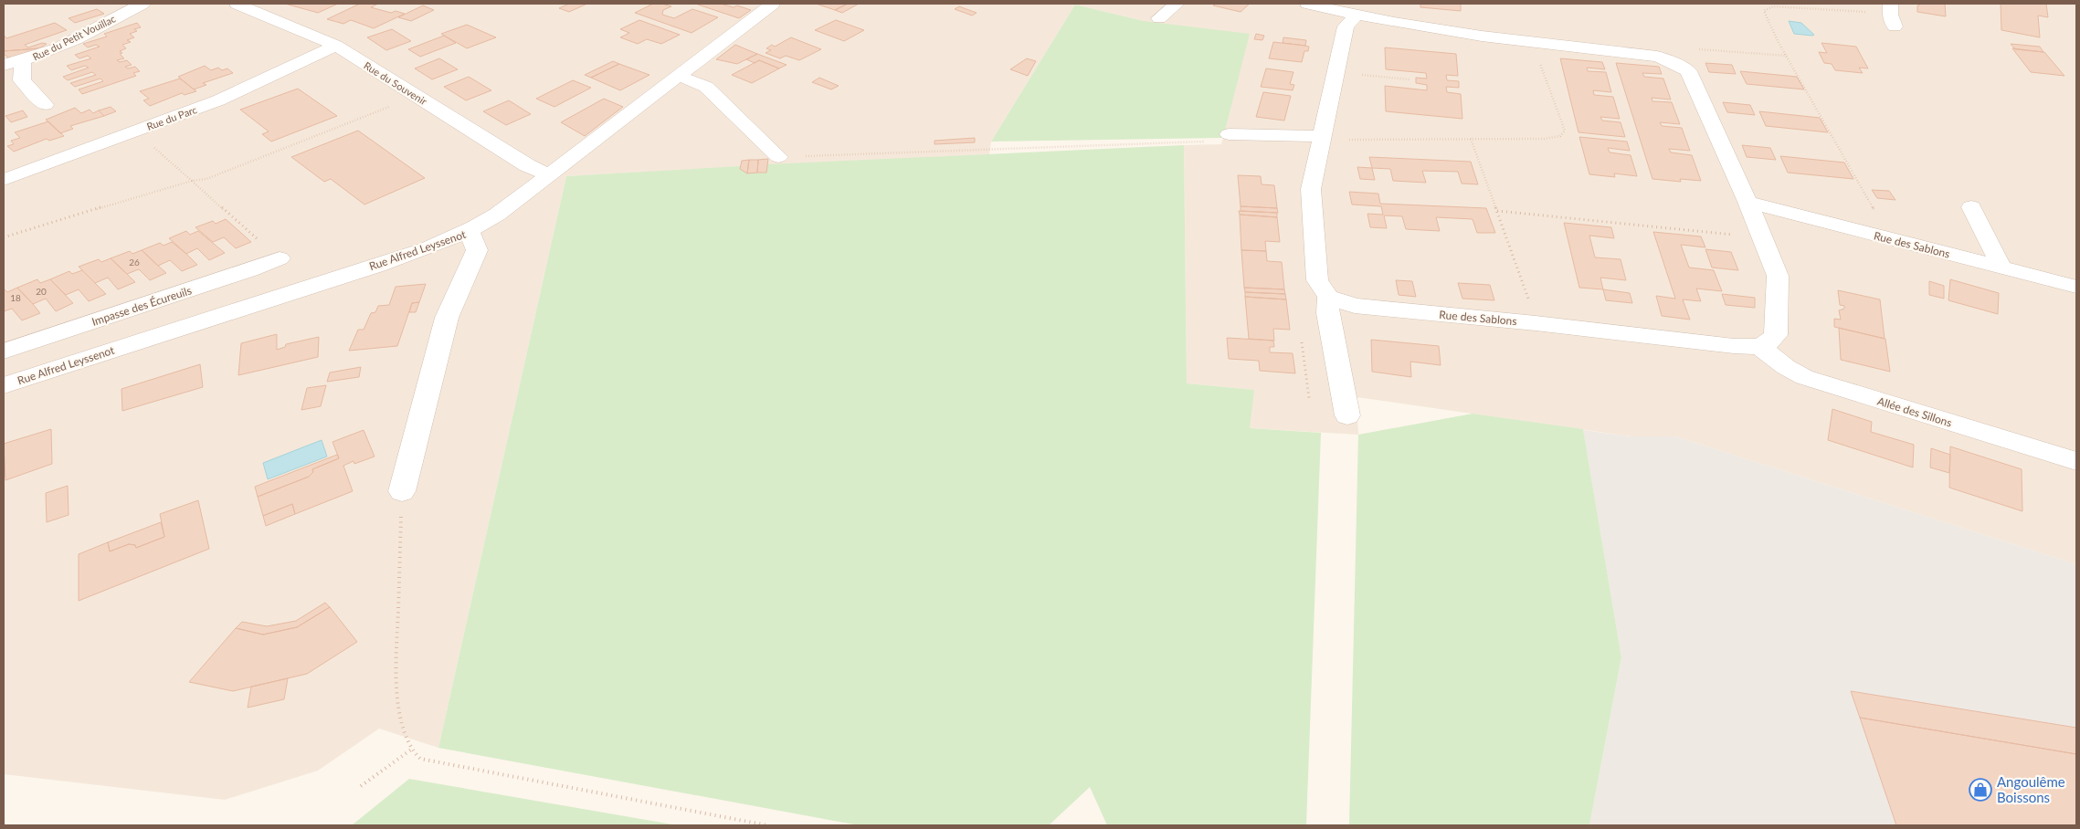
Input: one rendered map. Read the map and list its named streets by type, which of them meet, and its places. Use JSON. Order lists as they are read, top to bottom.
{
  "streets": {
    "street": [
      "Rue du Petit Vouillac",
      "Rue du Souvenir",
      "Rue du Parc",
      "Rue des Sablons",
      "Rue Alfred Leyssenot",
      "Impasse des Écureuils",
      "Allée des Sillons"
    ]
  },
  "crossings": [
    ["Rue du Souvenir", "Rue du Parc"],
    ["Rue du Souvenir", "Rue Alfred Leyssenot"],
    ["Rue des Sablons", "Allée des Sillons"]
  ],
  "places": {
    "shop": ["Angoulême Boissons"]
  },
  "house_numbers": ["26", "20", "18"]
}
